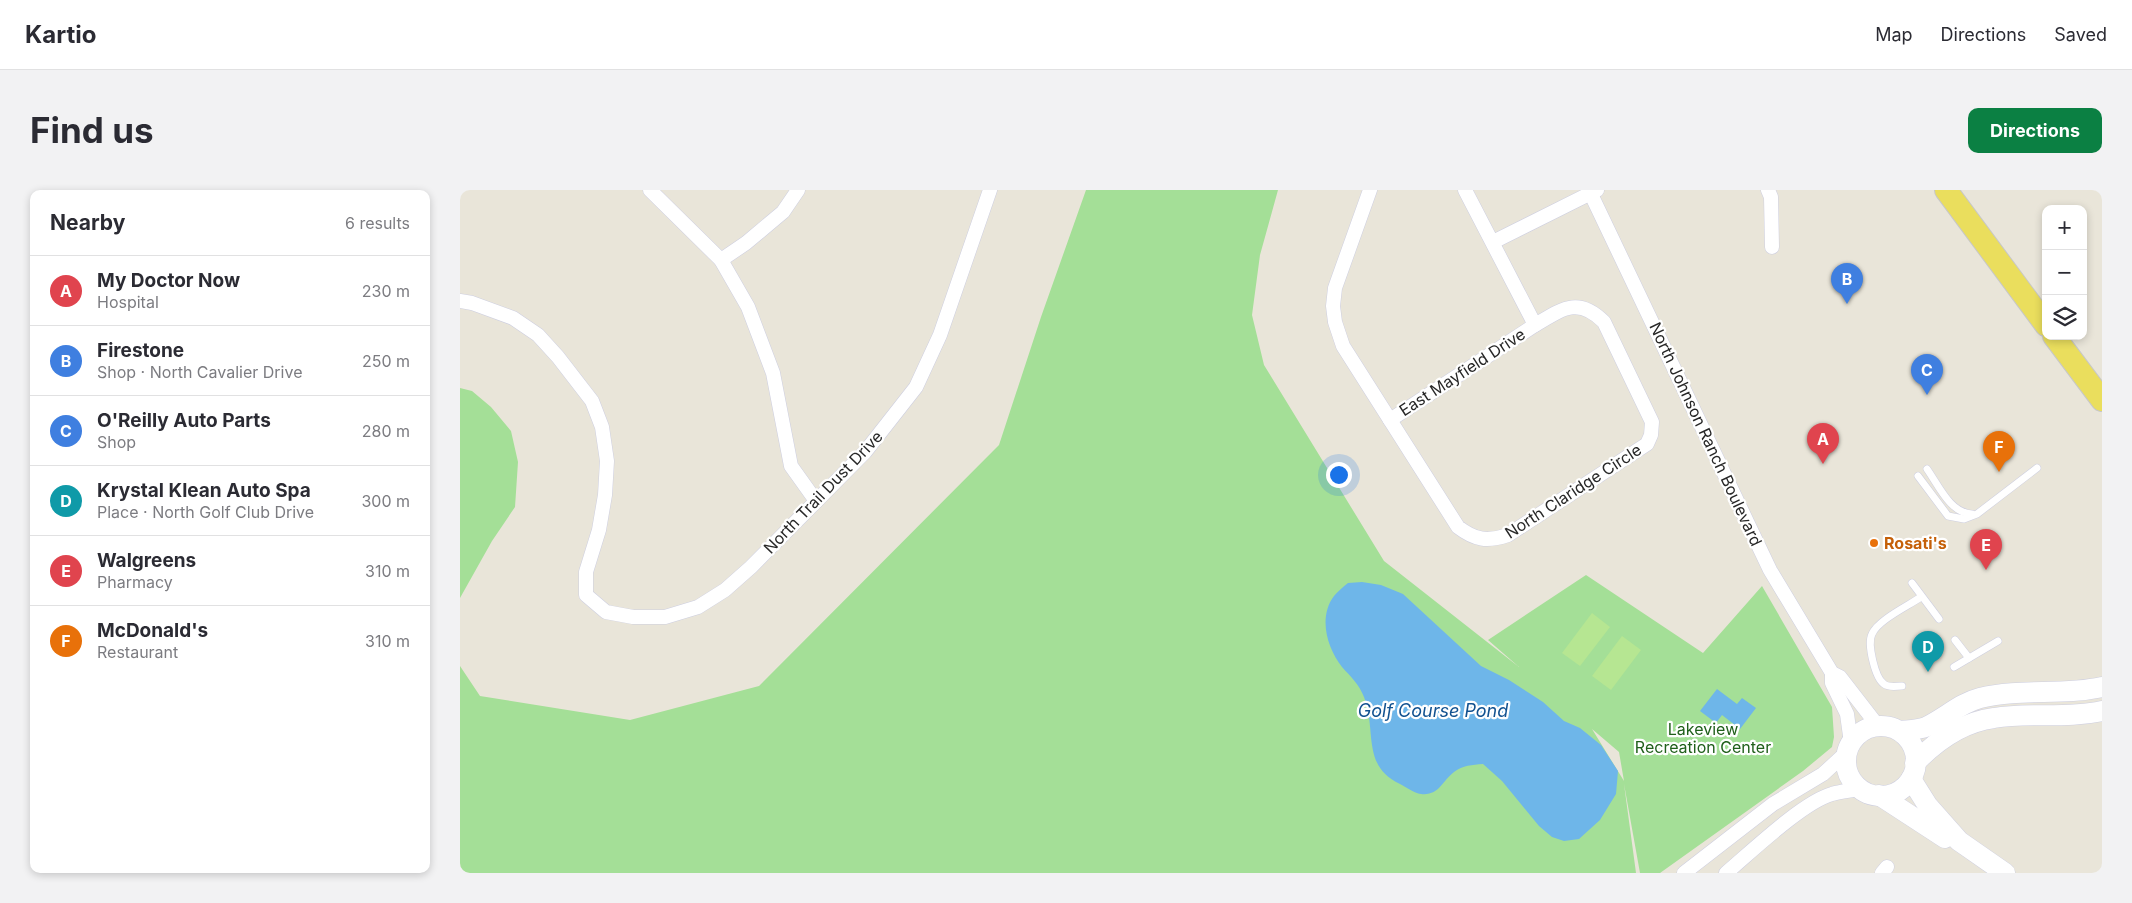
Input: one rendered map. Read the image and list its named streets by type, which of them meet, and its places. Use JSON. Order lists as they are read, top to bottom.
{
  "streets": {
    "street": [
      "East Mayfield Drive",
      "North Johnson Ranch Boulevard",
      "North Claridge Circle",
      "North Trail Dust Drive"
    ]
  },
  "crossings": [
    ["East Mayfield Drive", "North Claridge Circle"]
  ],
  "water": ["Golf Course Pond"],
  "parks": ["Lakeview Recreation Center"],
  "places": ["Rosati's"],
  "page": {
    "header": "Kartio",
    "nav": ["Map", "Directions", "Saved"],
    "buttons": "Directions",
    "title": "Find us",
    "heading": ["Nearby", "6 results"],
    "map_buttons": ["+", "−"],
    "list": [
      {
        "mark": "A",
        "name": "My Doctor Now",
        "note": "Hospital",
        "value": "230 m"
      },
      {
        "mark": "B",
        "name": "Firestone",
        "note": "Shop · North Cavalier Drive",
        "value": "250 m"
      },
      {
        "mark": "C",
        "name": "O'Reilly Auto Parts",
        "note": "Shop",
        "value": "280 m"
      },
      {
        "mark": "D",
        "name": "Krystal Klean Auto Spa",
        "note": "Place · North Golf Club Drive",
        "value": "300 m"
      },
      {
        "mark": "E",
        "name": "Walgreens",
        "note": "Pharmacy",
        "value": "310 m"
      },
      {
        "mark": "F",
        "name": "McDonald's",
        "note": "Restaurant",
        "value": "310 m"
      }
    ],
    "pins": [
      "B",
      "C",
      "A",
      "F",
      "E",
      "D"
    ]
  }
}
